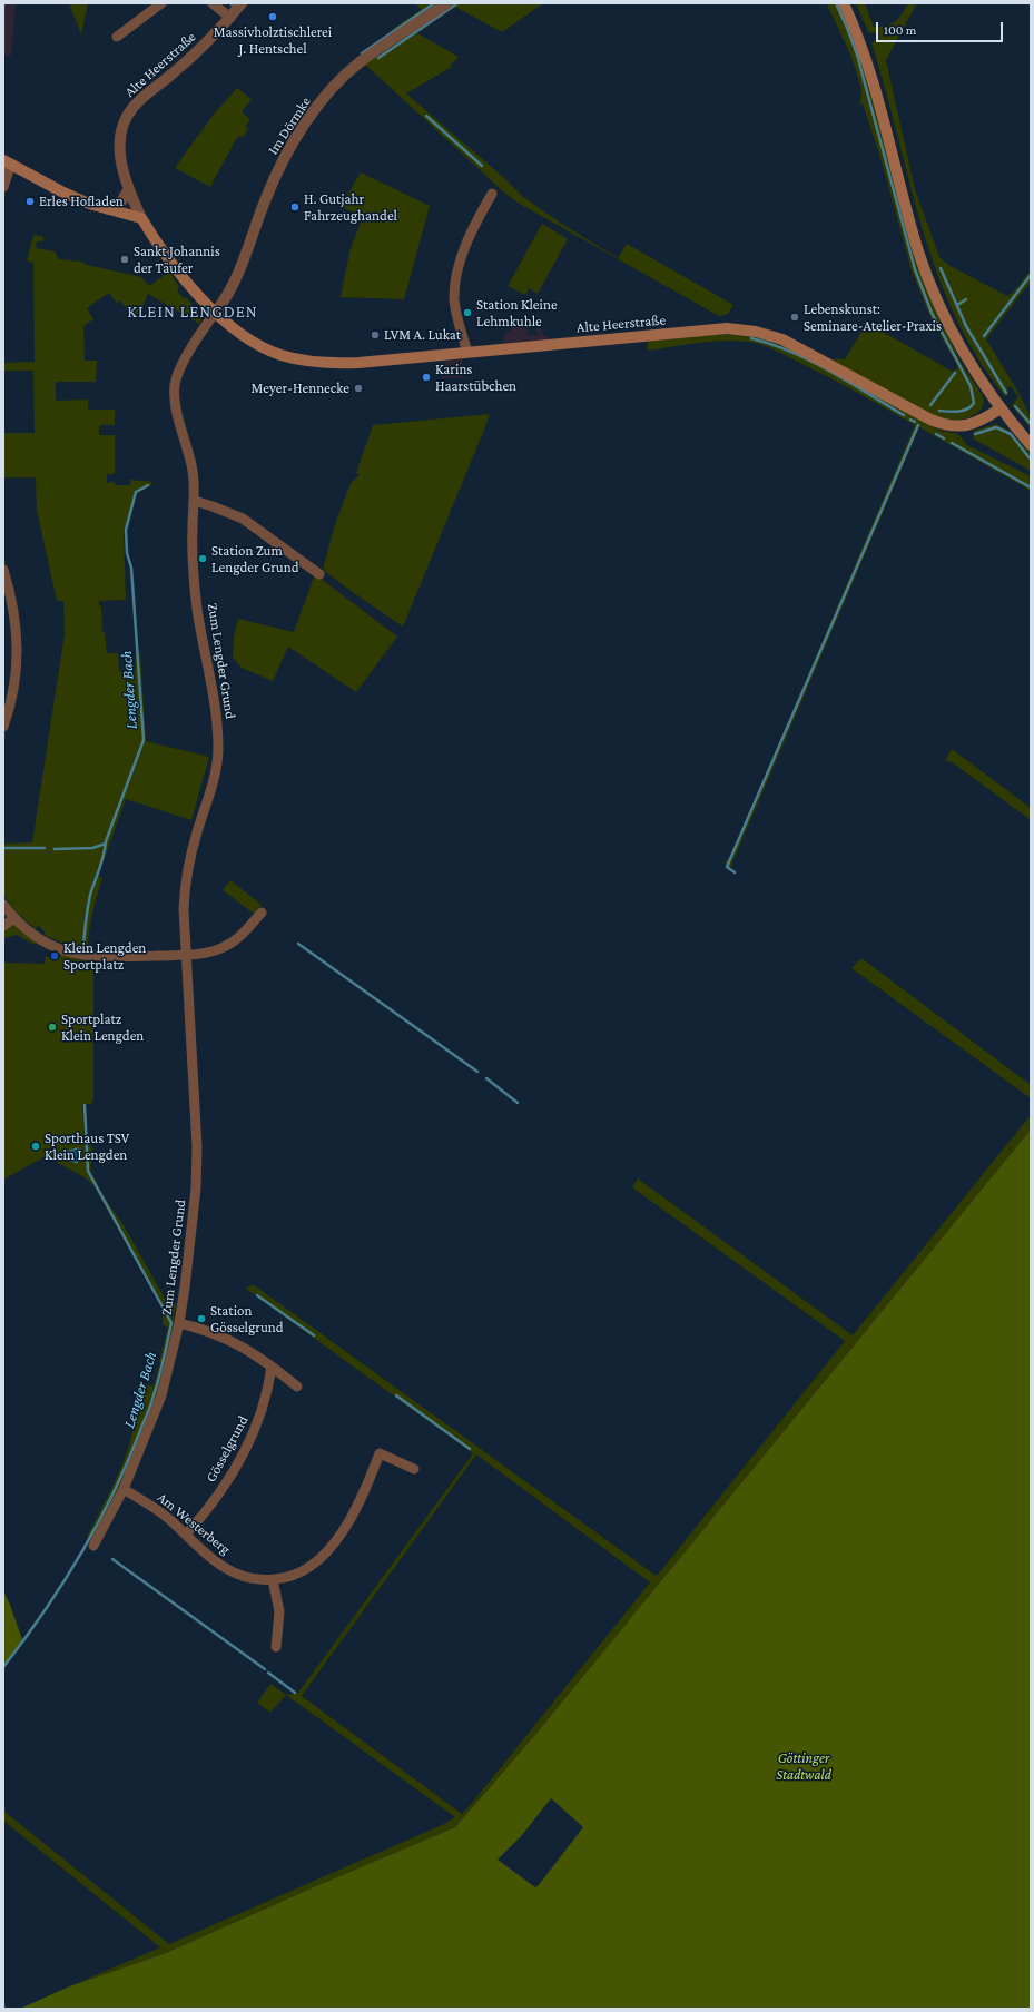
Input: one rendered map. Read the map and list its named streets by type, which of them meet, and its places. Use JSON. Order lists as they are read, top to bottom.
{
  "streets": {
    "main road": ["Alte Heerstraße"],
    "street": [
      "Im Dörmke",
      "Zum Lengder Grund",
      "Gösselgrund",
      "Am Westerberg"
    ]
  },
  "crossings": [
    ["Alte Heerstraße", "Im Dörmke"],
    ["Alte Heerstraße", "Zum Lengder Grund"],
    ["Im Dörmke", "Zum Lengder Grund"],
    ["Zum Lengder Grund", "Am Westerberg"],
    ["Gösselgrund", "Am Westerberg"]
  ],
  "districts": ["KLEIN LENGDEN"],
  "water": ["Lengder Bach"],
  "parks": ["Göttinger Stadtwald"],
  "places": [
    "Massivholztischlerei J. Hentschel",
    "Erles Hofladen",
    "H. Gutjahr Fahrzeughandel",
    "Sankt Johannis der Täufer",
    "Station Kleine Lehmkuhle",
    "Lebenskunst: Seminare-Atelier-Praxis",
    "LVM A. Lukat",
    "Karins Haarstübchen",
    "Meyer-Hennecke",
    "Station Zum Lengder Grund",
    "Klein Lengden Sportplatz",
    "Sportplatz Klein Lengden",
    "Sporthaus TSV Klein Lengden",
    "Station Gösselgrund"
  ],
  "scale_bar": "100 m"
}
